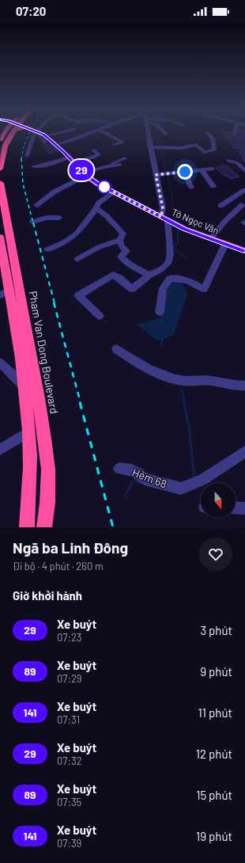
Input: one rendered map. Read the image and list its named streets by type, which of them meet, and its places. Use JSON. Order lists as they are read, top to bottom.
{
  "streets": {
    "highway": ["Pham Van Dong Boulevard"],
    "main road": ["Tô Ngọc Vân"],
    "street": ["Hẻm 68"]
  },
  "lines": ["bus line 29"],
  "north": "bottom",
  "page": {
    "status": "07:20",
    "on_map": "29",
    "heading": [
      ["Ngã ba Linh Đông", "Đi bộ · 4 phút · 260 m"],
      "Giờ khởi hành"
    ],
    "list": [
      {
        "mark": "29",
        "name": "Xe buýt",
        "note": "07:23",
        "value": "3 phút"
      },
      {
        "mark": "89",
        "name": "Xe buýt",
        "note": "07:29",
        "value": "9 phút"
      },
      {
        "mark": "141",
        "name": "Xe buýt",
        "note": "07:31",
        "value": "11 phút"
      },
      {
        "mark": "29",
        "name": "Xe buýt",
        "note": "07:32",
        "value": "12 phút"
      },
      {
        "mark": "89",
        "name": "Xe buýt",
        "note": "07:35",
        "value": "15 phút"
      },
      {
        "mark": "141",
        "name": "Xe buýt",
        "note": "07:39",
        "value": "19 phút"
      }
    ]
  }
}
